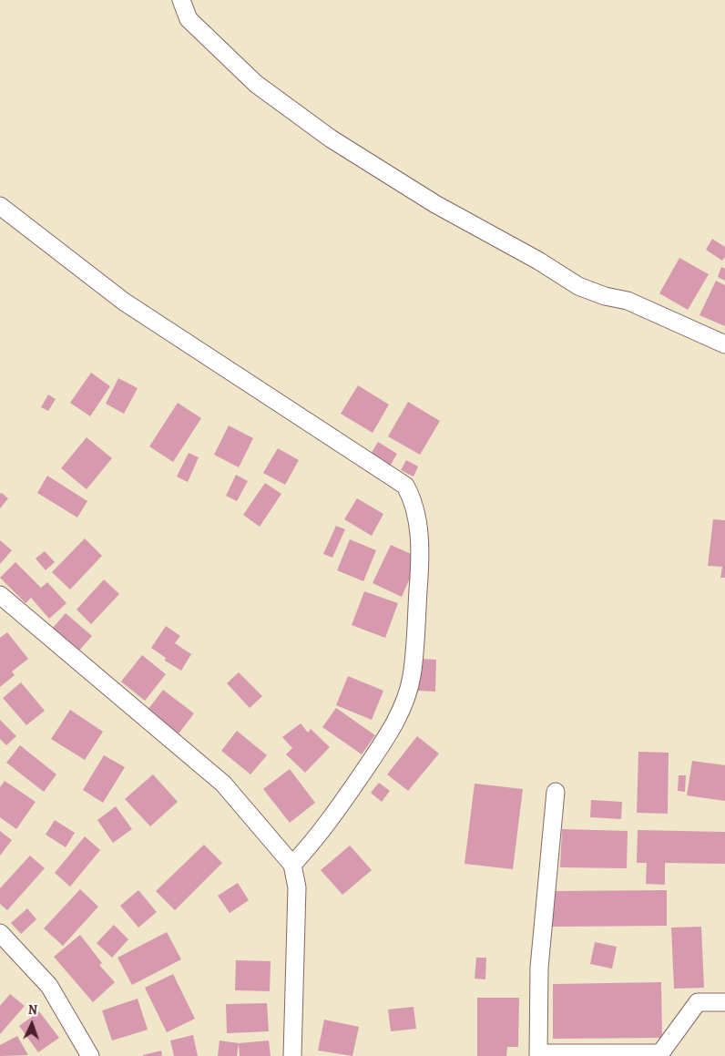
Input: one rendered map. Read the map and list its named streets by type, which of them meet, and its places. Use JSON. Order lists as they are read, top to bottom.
{
  "north": "top"
}
